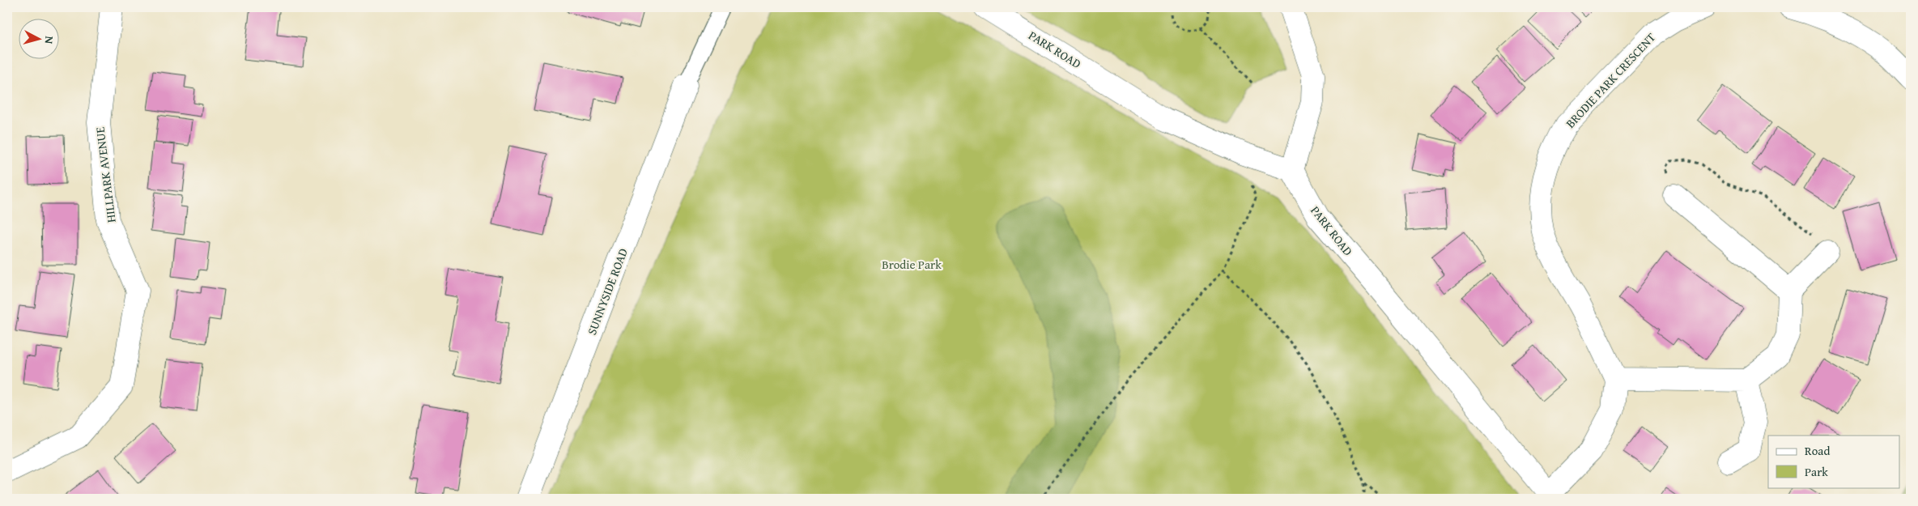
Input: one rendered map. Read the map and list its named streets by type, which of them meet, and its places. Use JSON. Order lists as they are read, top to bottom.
{
  "streets": {
    "street": [
      "PARK ROAD",
      "BRODIE PARK CRESCENT",
      "HILLPARK AVENUE",
      "SUNNYSIDE ROAD"
    ]
  },
  "parks": ["Brodie Park"],
  "legend": ["Road", "Park"],
  "north": "right"
}
